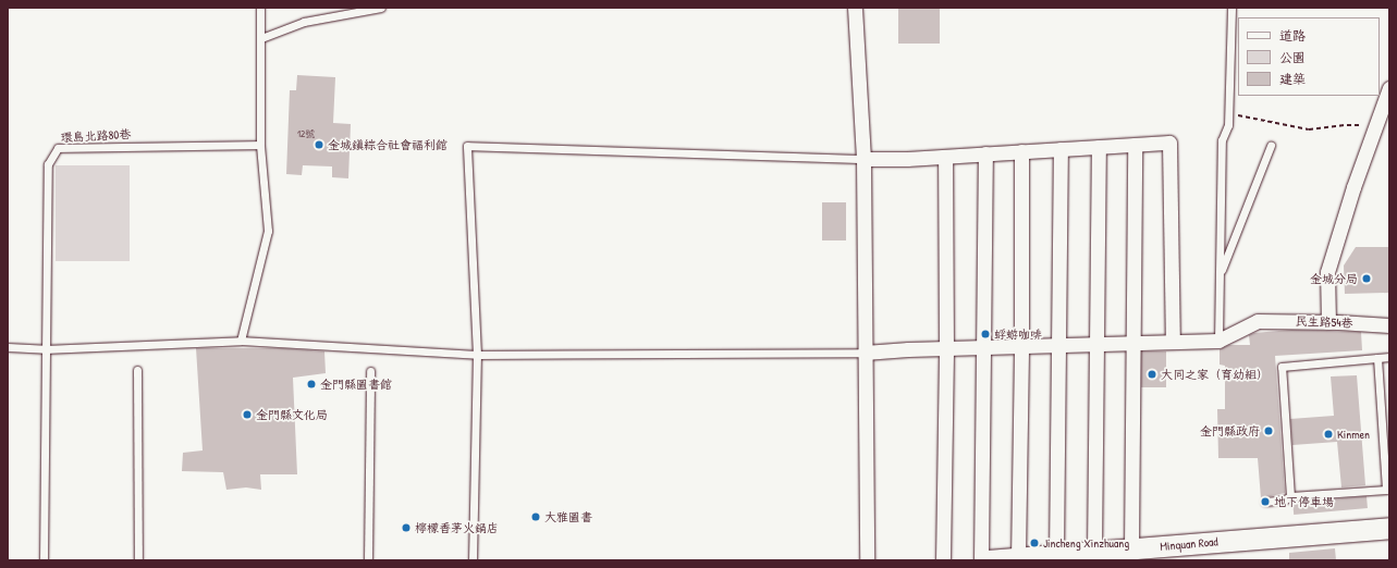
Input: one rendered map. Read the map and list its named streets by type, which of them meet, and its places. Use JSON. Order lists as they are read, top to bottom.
{
  "streets": {
    "main road": ["Minquan Road"],
    "street": ["民生路54巷"],
    "lane": ["環島北路80巷"]
  },
  "places": [
    "金城鎮綜合社會福利館",
    "金城分局",
    "蜉蝣咖啡",
    "大同之家（育幼組）",
    "金門縣圖書館",
    "金門縣文化局",
    "金門縣政府",
    "Kinmen",
    "地下停車場",
    "大雅圖書",
    "檸檬香茅火鍋店",
    "Jincheng Xinzhuang"
  ],
  "house_numbers": ["12號"],
  "legend": ["道路", "公園", "建築"]
}
